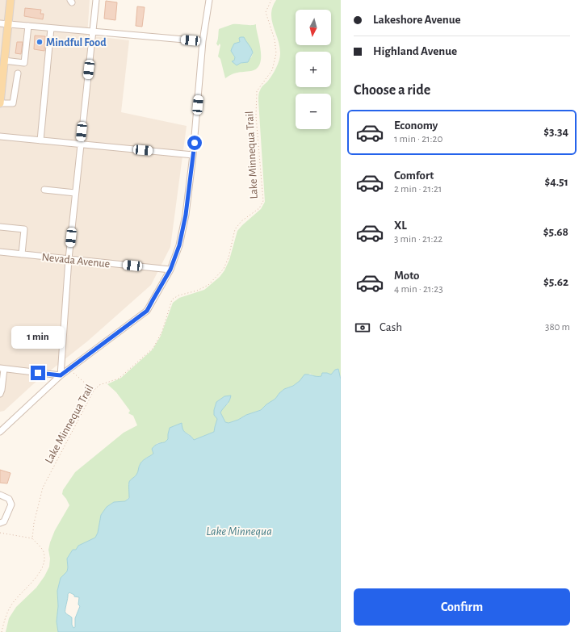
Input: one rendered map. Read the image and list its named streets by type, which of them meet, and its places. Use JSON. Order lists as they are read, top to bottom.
{
  "streets": {
    "street": ["Nevada Avenue"],
    "path": ["Lake Minnequa Trail"]
  },
  "water": ["Lake Minnequa"],
  "places": ["Mindful Food"],
  "north": "bottom",
  "page": {
    "banner": ["Lakeshore Avenue", "Highland Avenue"],
    "map_buttons": ["+", "−"],
    "heading": "Choose a ride",
    "list": [
      {
        "name": "Economy",
        "note": "1 min · 21:20",
        "value": "$3.34"
      },
      {
        "name": "Comfort",
        "note": "2 min · 21:21",
        "value": "$4.51"
      },
      {
        "name": "XL",
        "note": "3 min · 21:22",
        "value": "$5.68"
      },
      {
        "name": "Moto",
        "note": "4 min · 21:23",
        "value": "$5.62"
      }
    ],
    "pay": ["Cash", "380 m"],
    "bubble": "1 min",
    "buttons": "Confirm"
  }
}
